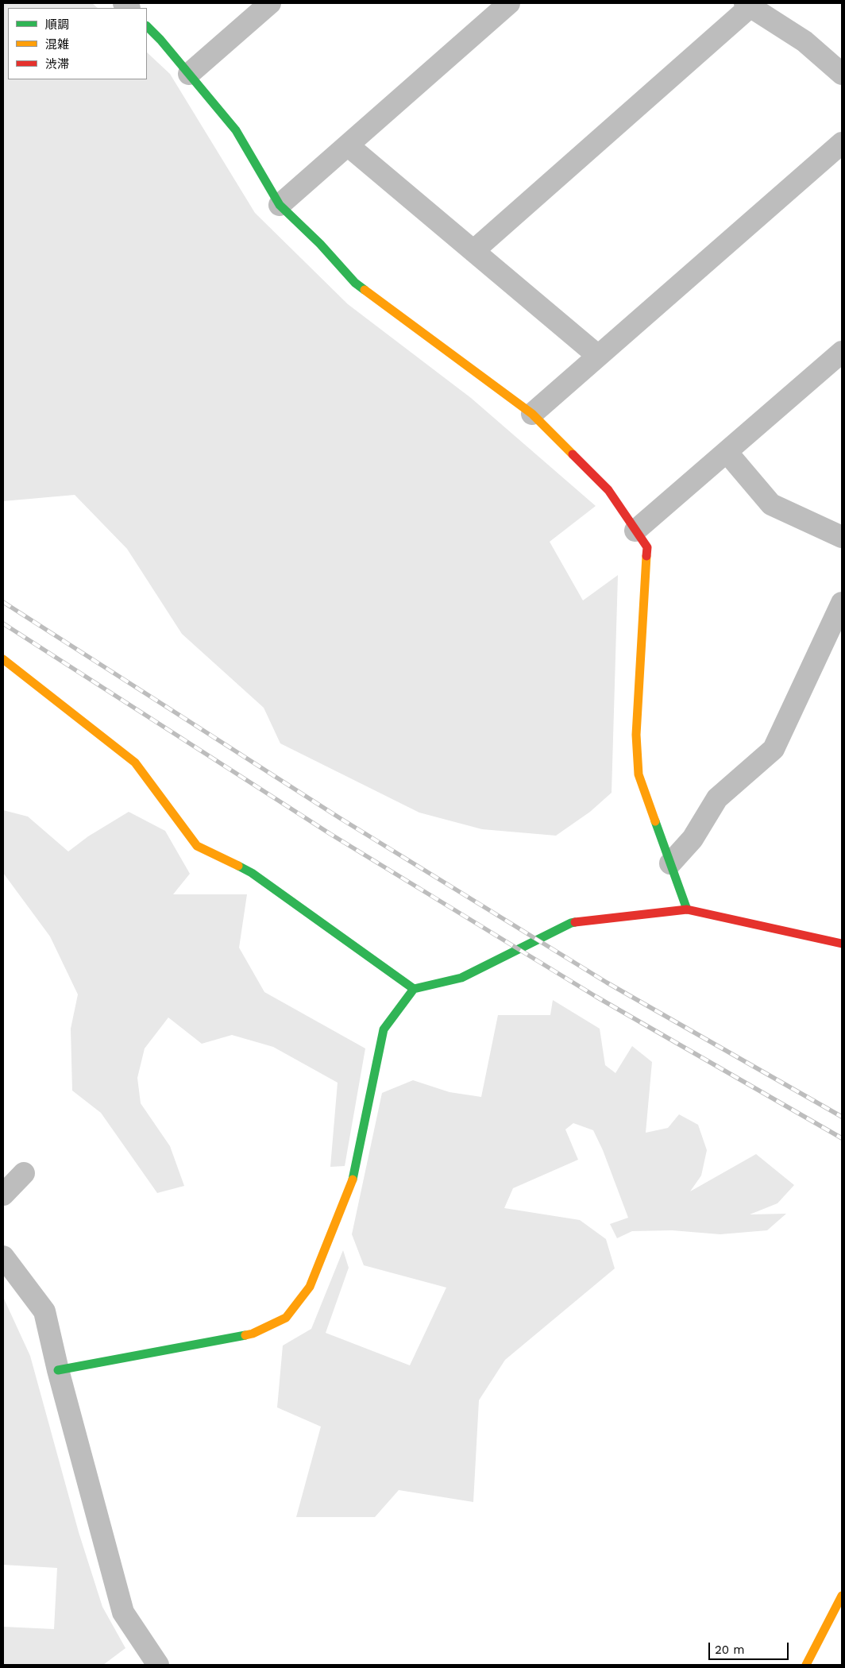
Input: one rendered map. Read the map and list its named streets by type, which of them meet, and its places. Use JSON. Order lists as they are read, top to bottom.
{
  "legend": ["順調", "混雑", "渋滞"],
  "scale_bar": "20 m"
}
